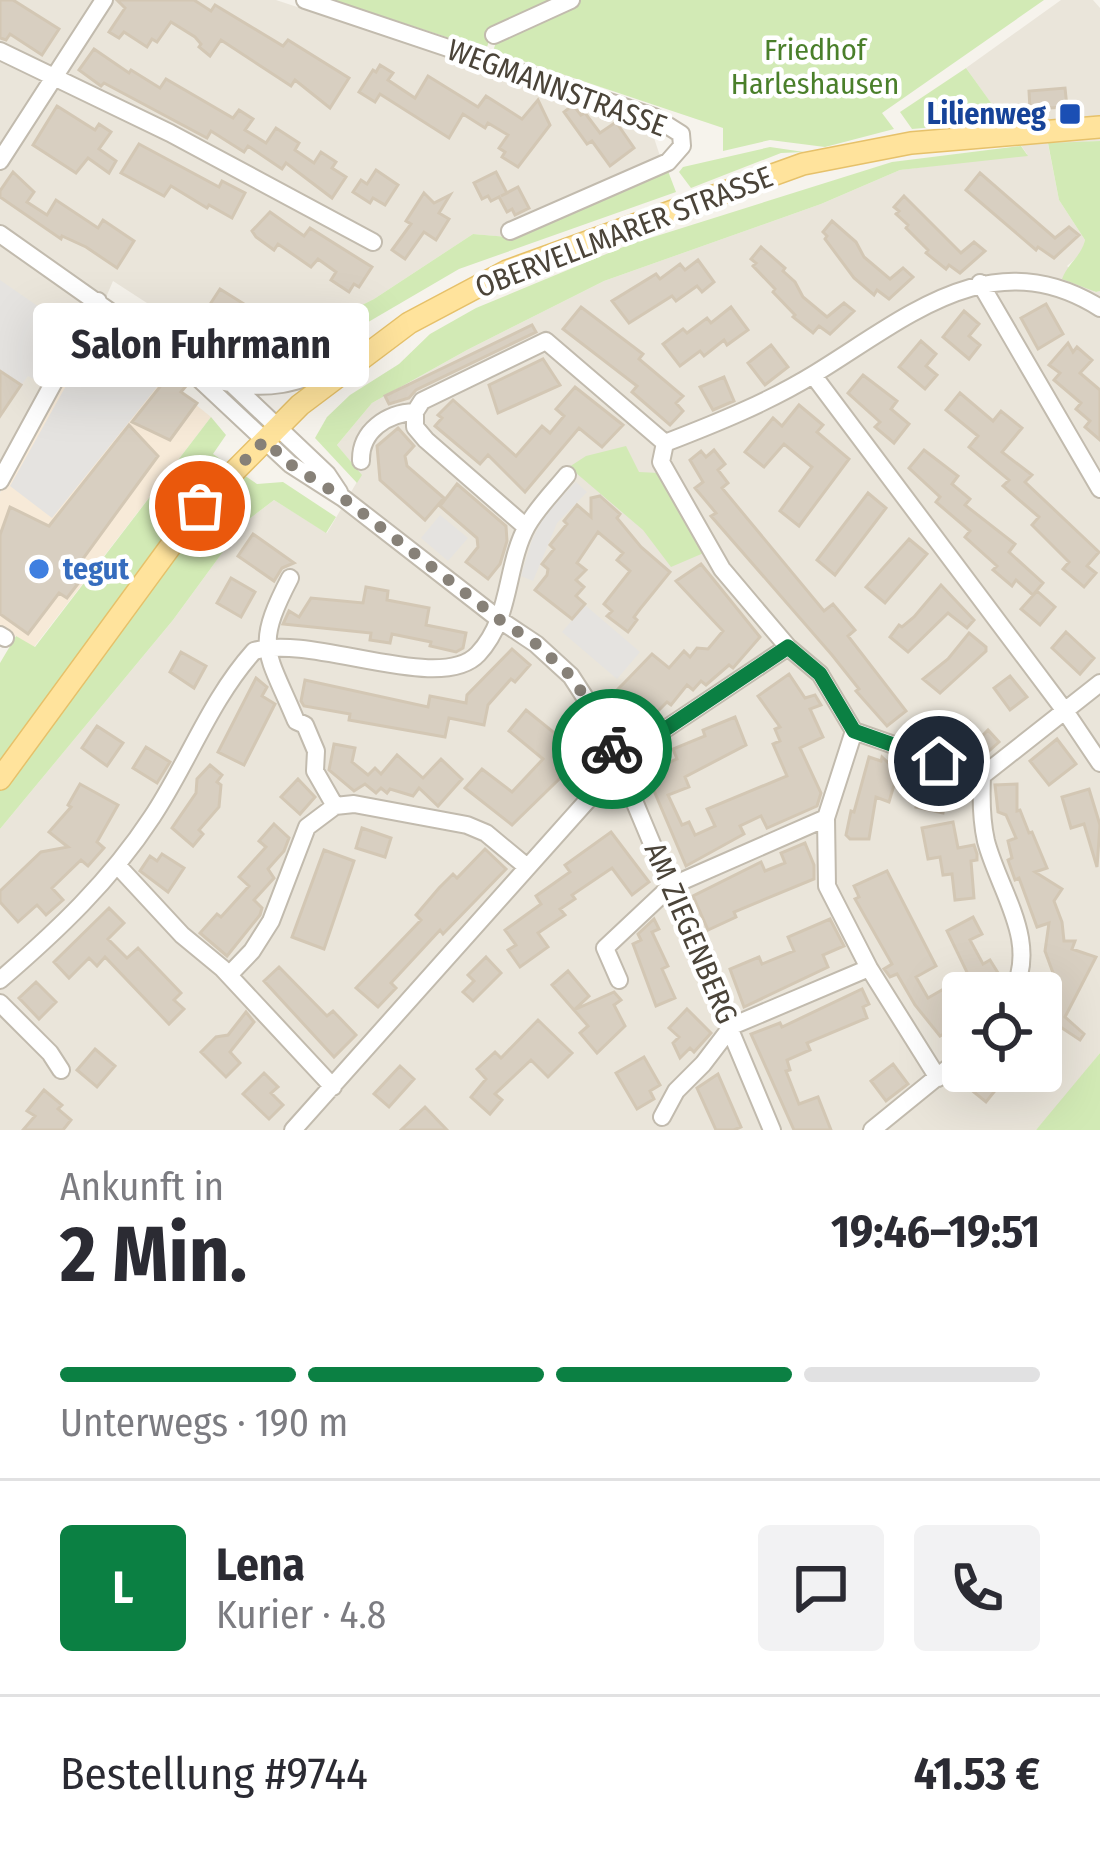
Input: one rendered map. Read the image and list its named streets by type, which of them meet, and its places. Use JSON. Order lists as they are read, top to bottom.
{
  "streets": {
    "main road": ["OBERVELLMARER STRASSE"],
    "street": ["WEGMANNSTRASSE", "AM ZIEGENBERG"]
  },
  "crossings": [
    ["OBERVELLMARER STRASSE", "AM ZIEGENBERG"]
  ],
  "parks": ["Friedhof Harleshausen"],
  "places": {
    "transit": ["Lilienweg"],
    "other": ["Salon Fuhrmann", "tegut"]
  },
  "page": {
    "bubble": "Salon Fuhrmann",
    "heading": ["2 Min.", "Ankunft in", "19:46–19:51"],
    "panel": [
      "Lena",
      "Kurier · 4.8",
      "Bestellung #9744",
      "41.53 €"
    ],
    "bar": "Unterwegs · 190 m",
    "round": "L"
  }
}
